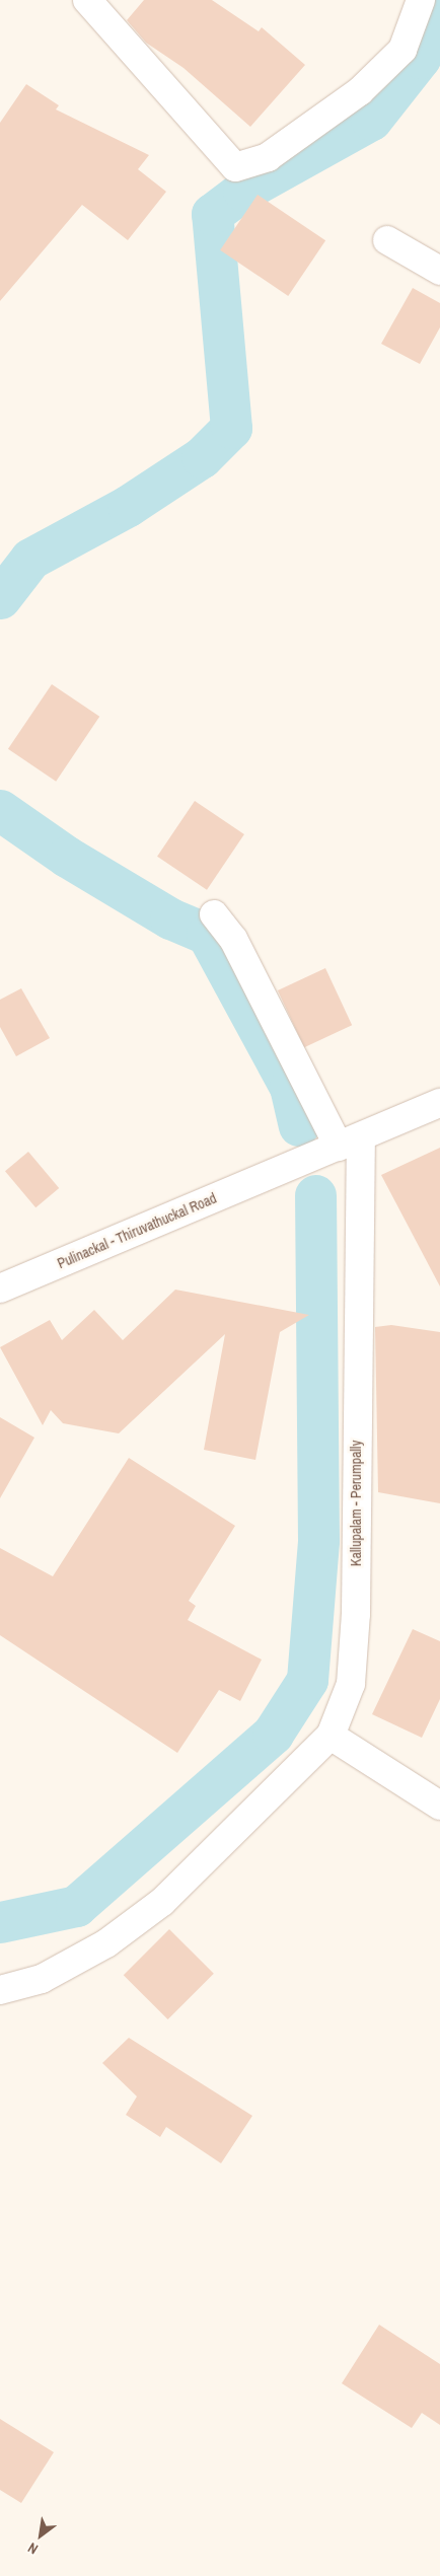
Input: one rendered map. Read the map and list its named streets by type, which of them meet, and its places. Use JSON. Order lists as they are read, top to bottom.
{
  "streets": {
    "street": ["Pulinackal - Thiruvathuckal Road", "Kallupalam - Perumpally"]
  },
  "crossings": [
    ["Pulinackal - Thiruvathuckal Road", "Kallupalam - Perumpally"]
  ],
  "north": "bottom left"
}
